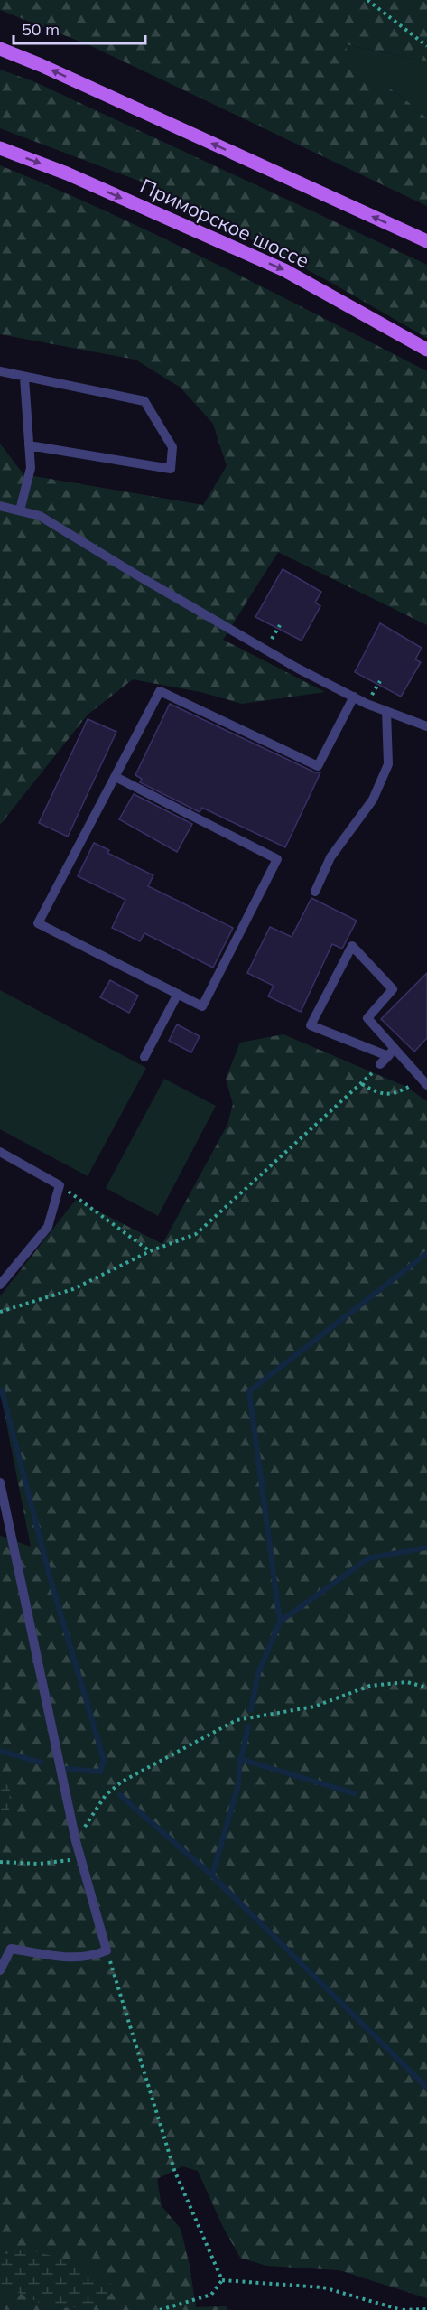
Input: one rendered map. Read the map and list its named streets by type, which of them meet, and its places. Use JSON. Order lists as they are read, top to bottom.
{
  "streets": {
    "main road": ["Приморское шоссе"]
  },
  "scale_bar": "50 m"
}
